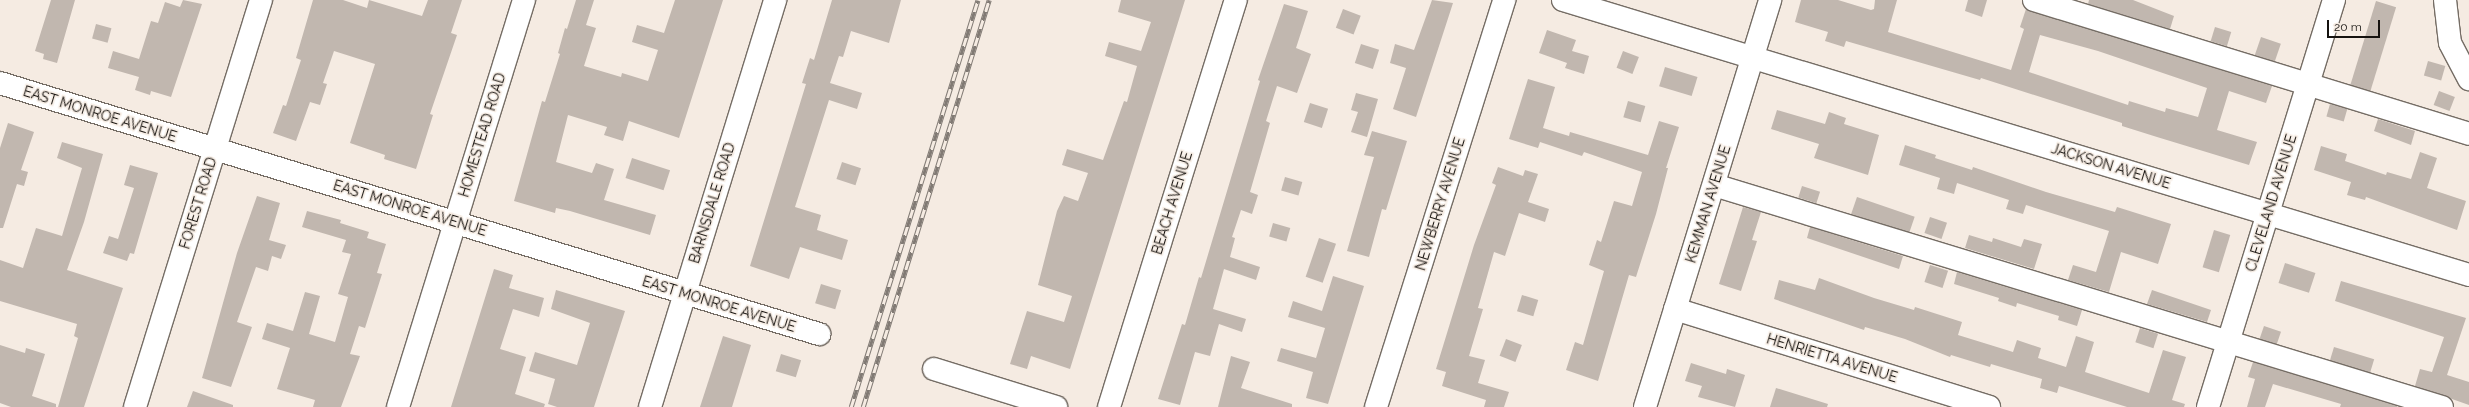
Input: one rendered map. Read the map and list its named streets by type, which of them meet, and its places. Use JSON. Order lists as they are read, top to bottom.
{
  "streets": {
    "street": [
      "EAST MONROE AVENUE",
      "HOMESTEAD ROAD",
      "JACKSON AVENUE",
      "FOREST ROAD",
      "BARNSDALE ROAD",
      "BEACH AVENUE",
      "CLEVELAND AVENUE",
      "NEWBERRY AVENUE",
      "KEMMAN AVENUE",
      "HENRIETTA AVENUE"
    ]
  },
  "crossings": [
    ["EAST MONROE AVENUE", "HOMESTEAD ROAD"],
    ["EAST MONROE AVENUE", "FOREST ROAD"],
    ["EAST MONROE AVENUE", "BARNSDALE ROAD"],
    ["JACKSON AVENUE", "CLEVELAND AVENUE"],
    ["JACKSON AVENUE", "KEMMAN AVENUE"],
    ["KEMMAN AVENUE", "HENRIETTA AVENUE"]
  ],
  "scale_bar": "20 m"
}
